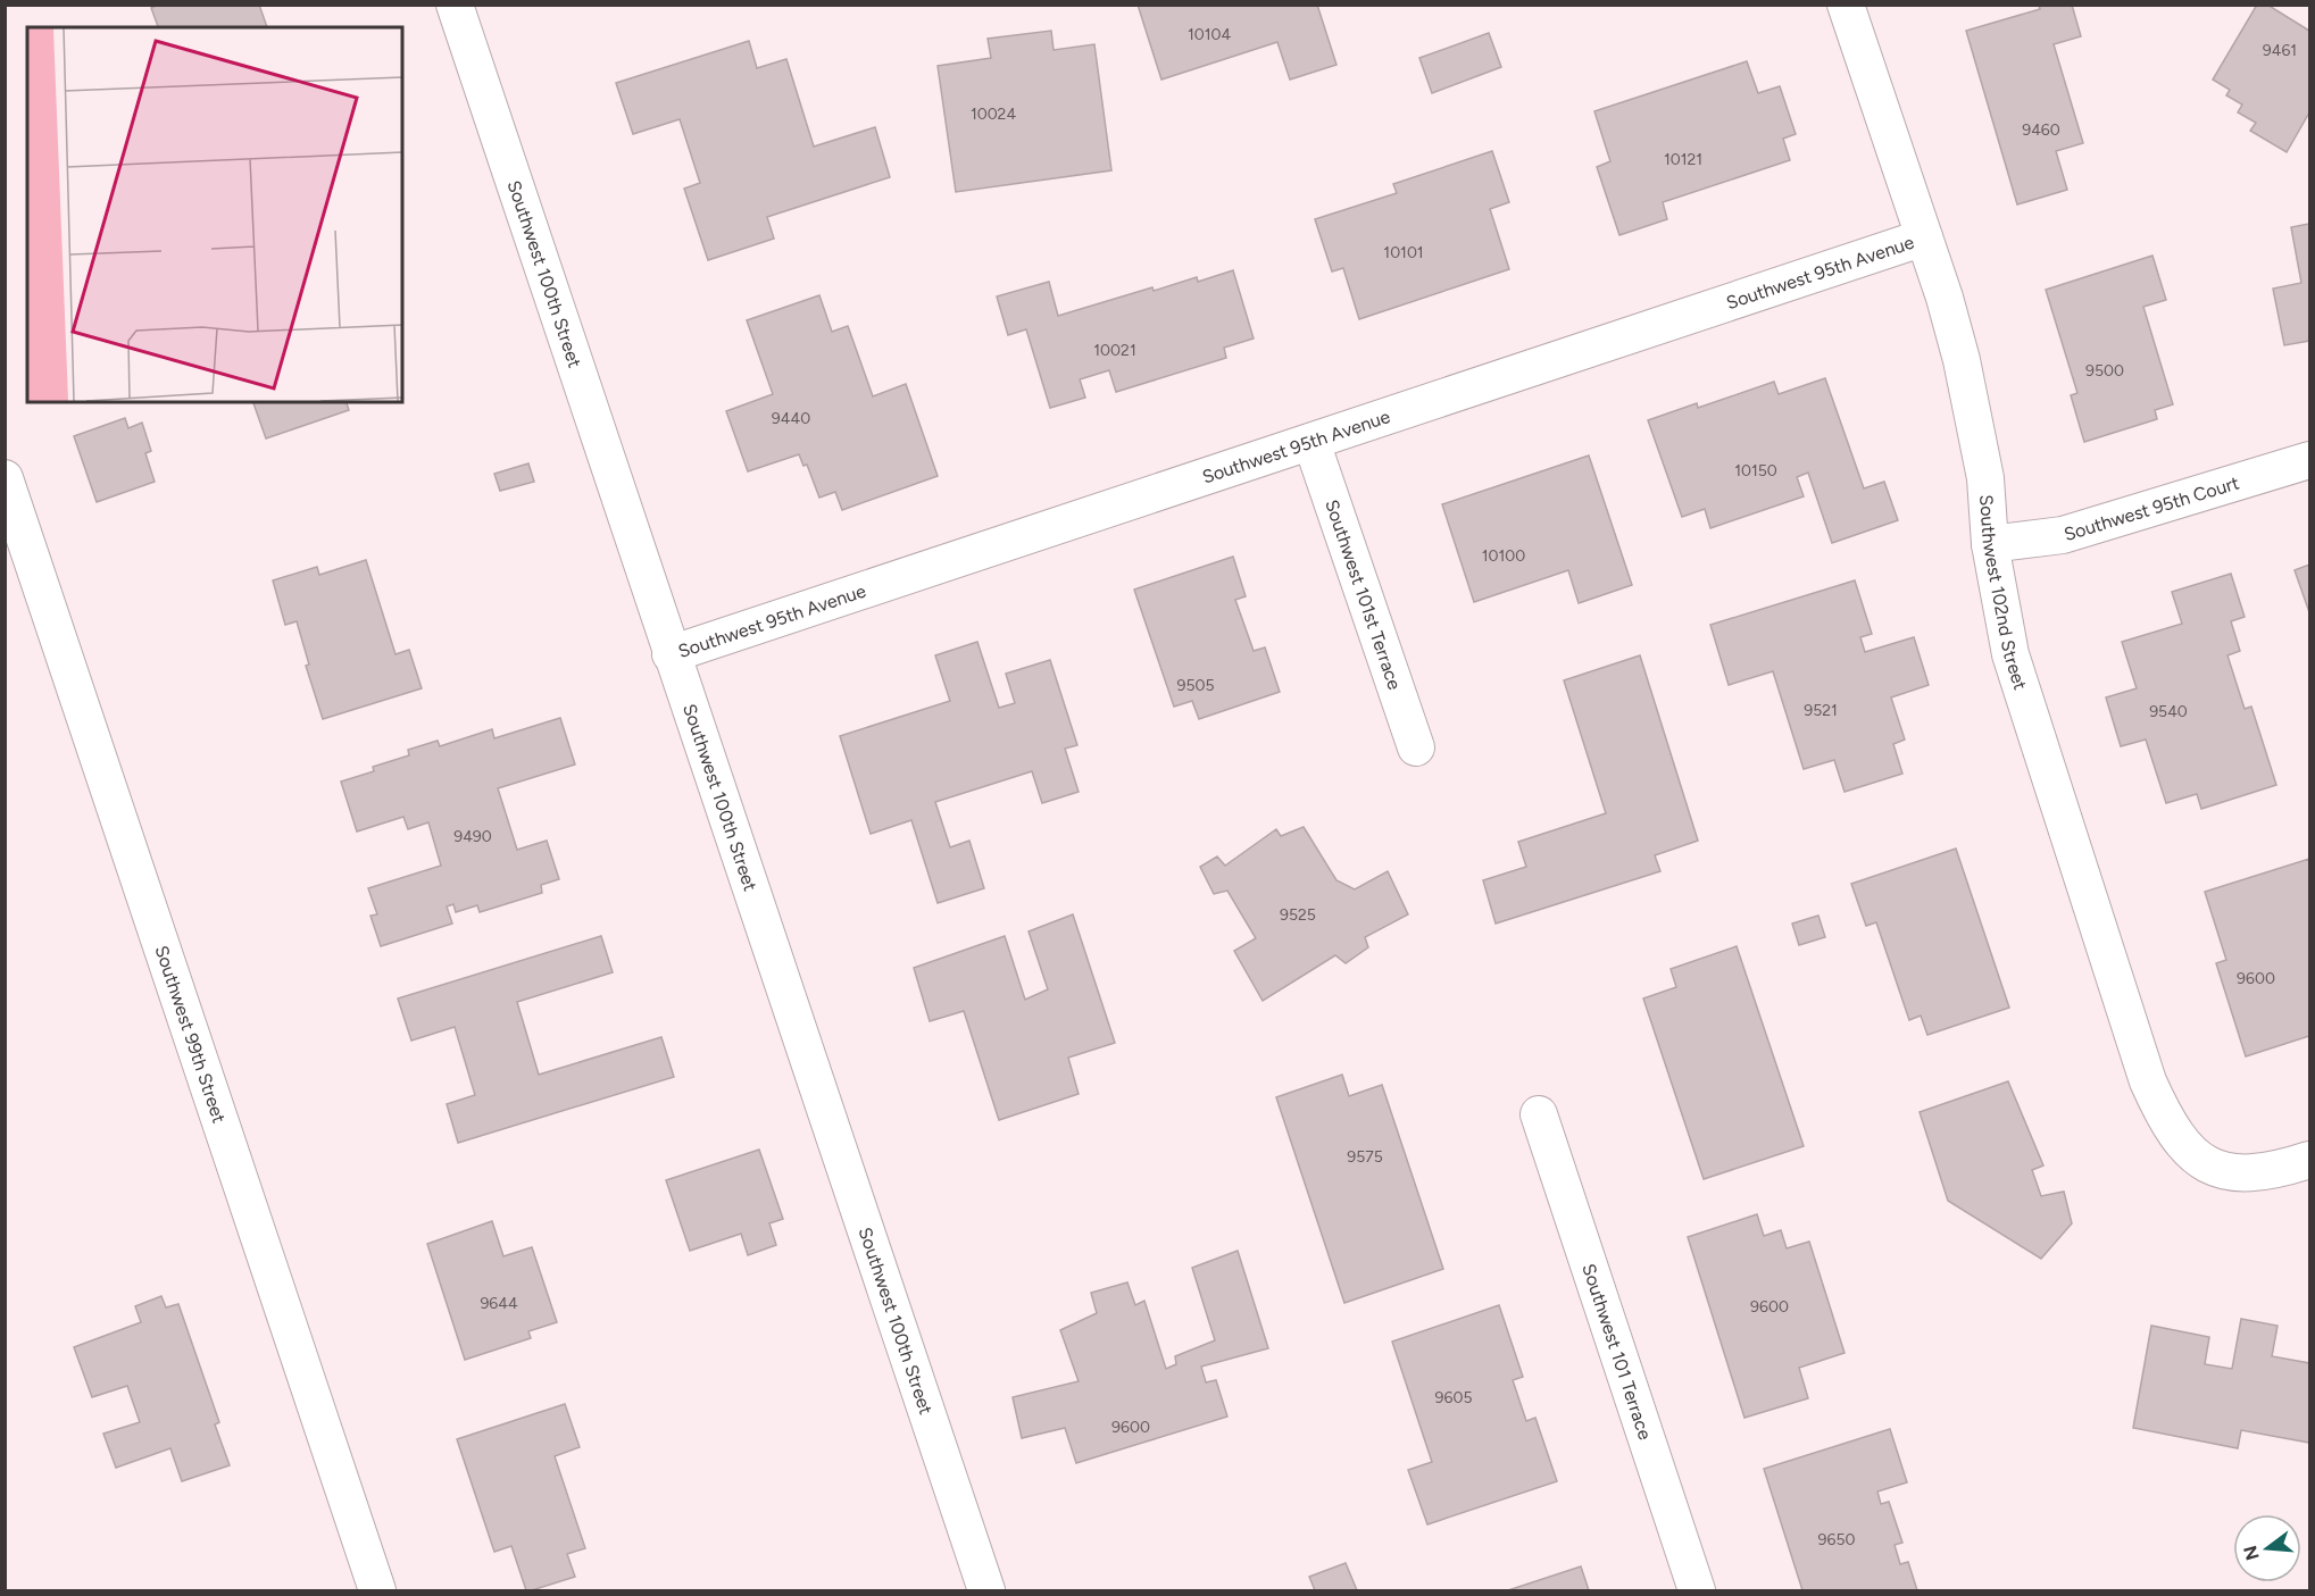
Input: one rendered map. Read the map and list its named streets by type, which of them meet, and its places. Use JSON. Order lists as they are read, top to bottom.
{
  "streets": {
    "street": [
      "Southwest 95th Avenue",
      "Southwest 100th Street",
      "Southwest 95th Court",
      "Southwest 102nd Street",
      "Southwest 101st Terrace",
      "Southwest 99th Street",
      "Southwest 101 Terrace"
    ]
  },
  "crossings": [
    ["Southwest 95th Avenue", "Southwest 100th Street"],
    ["Southwest 95th Avenue", "Southwest 102nd Street"],
    ["Southwest 95th Avenue", "Southwest 101st Terrace"],
    ["Southwest 95th Court", "Southwest 102nd Street"]
  ],
  "house_numbers": [
    "10104",
    "9461",
    "10024",
    "9460",
    "10121",
    "10101",
    "10021",
    "9500",
    "9440",
    "10150",
    "10100",
    "9505",
    "9521",
    "9540",
    "9490",
    "9525",
    "9600",
    "9575",
    "9644",
    "9600",
    "9605",
    "9600",
    "9650"
  ],
  "north": "left"
}
